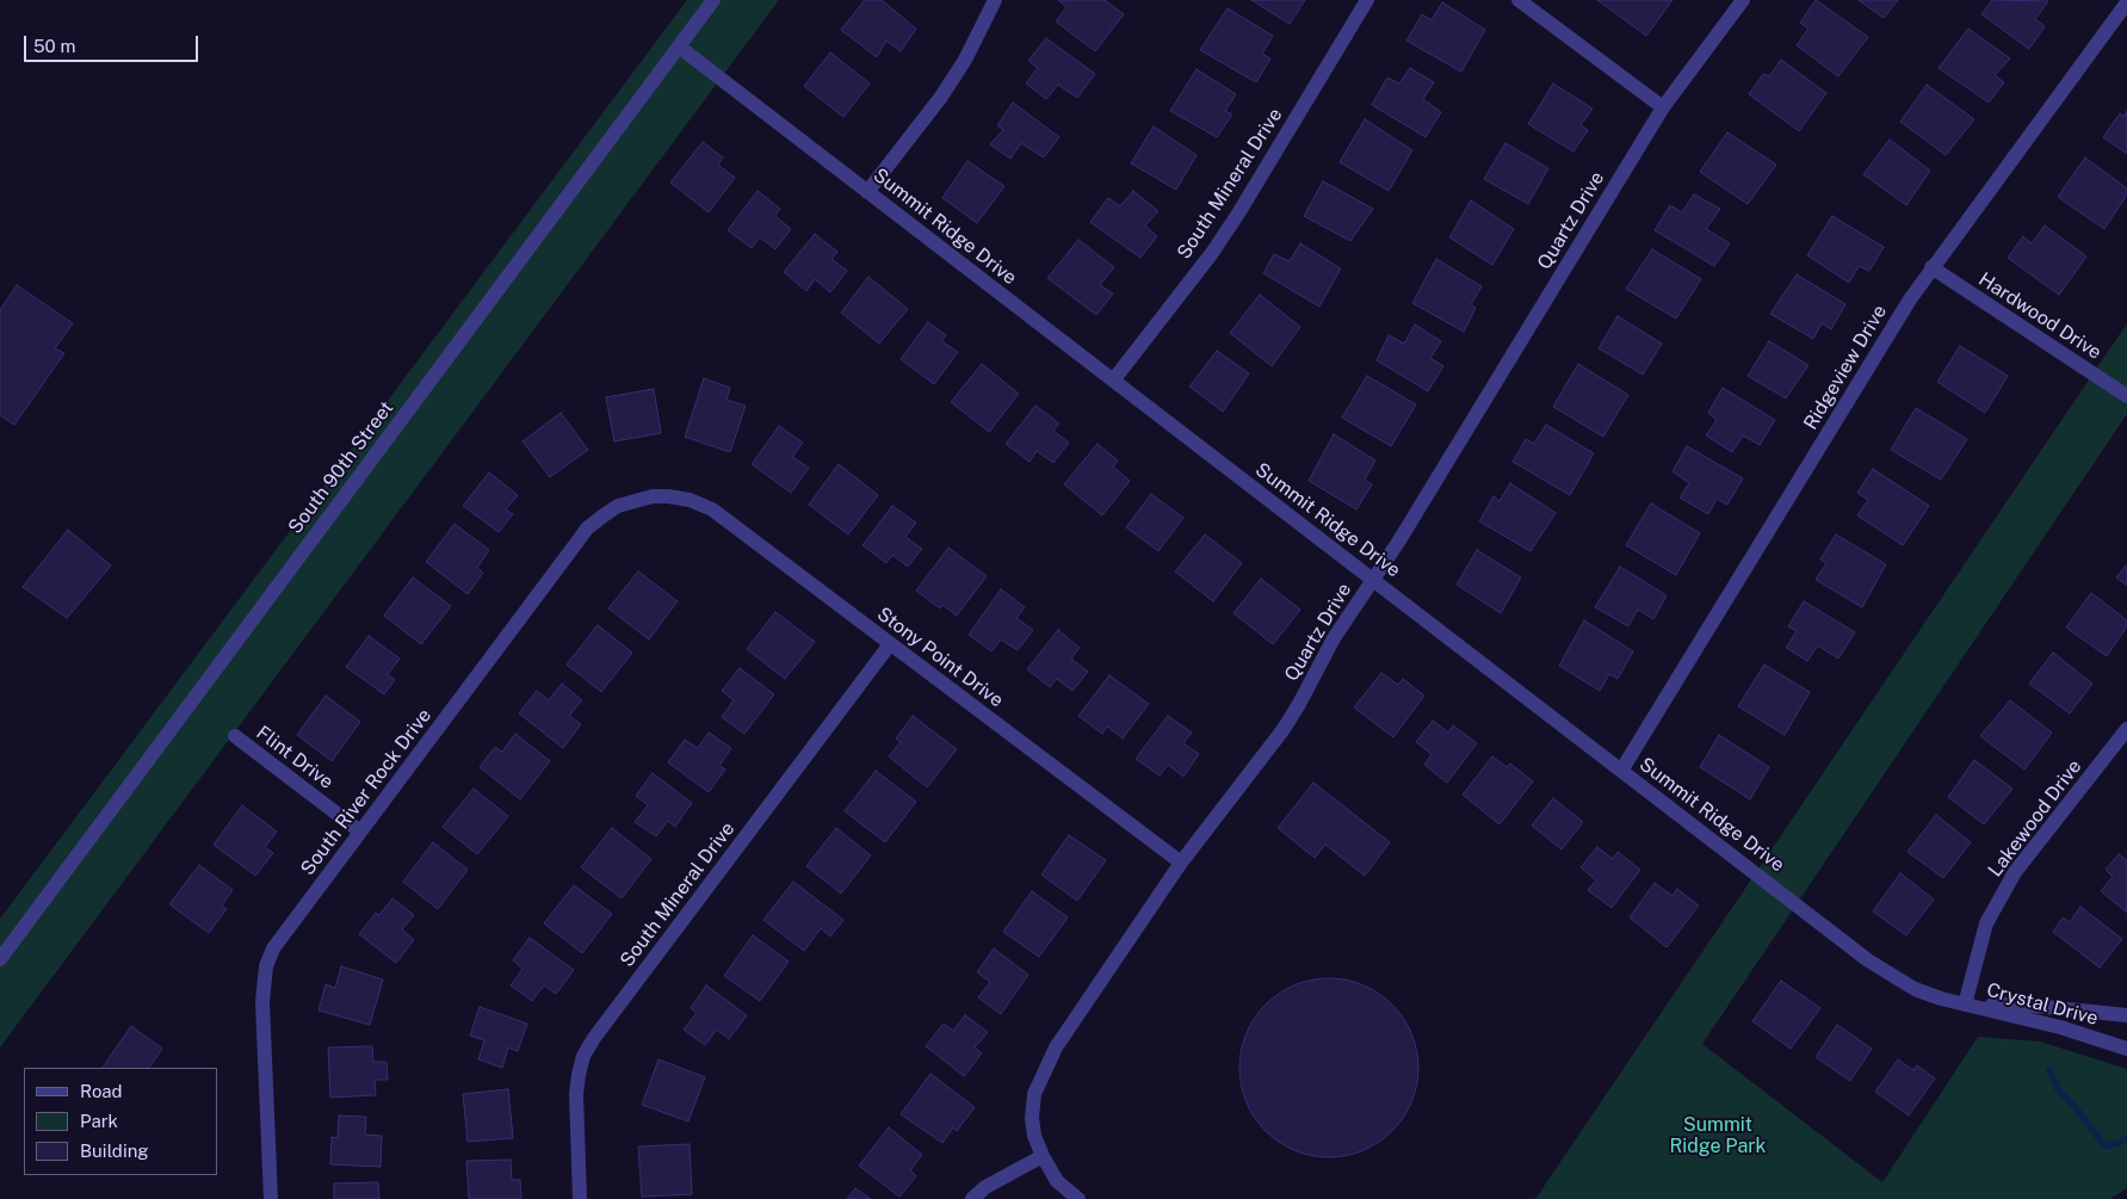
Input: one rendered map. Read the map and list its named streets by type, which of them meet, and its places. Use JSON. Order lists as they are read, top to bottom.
{
  "streets": {
    "street": [
      "South Mineral Drive",
      "Quartz Drive",
      "Summit Ridge Drive",
      "Hardwood Drive",
      "Ridgeview Drive",
      "South 90th Street",
      "Stony Point Drive",
      "Flint Drive",
      "South River Rock Drive",
      "Lakewood Drive",
      "Crystal Drive"
    ]
  },
  "crossings": [
    ["South Mineral Drive", "Summit Ridge Drive"],
    ["South Mineral Drive", "Stony Point Drive"],
    ["Quartz Drive", "Summit Ridge Drive"],
    ["Quartz Drive", "Stony Point Drive"],
    ["Summit Ridge Drive", "Ridgeview Drive"],
    ["Summit Ridge Drive", "South 90th Street"],
    ["Summit Ridge Drive", "Lakewood Drive"],
    ["Summit Ridge Drive", "Crystal Drive"],
    ["Hardwood Drive", "Ridgeview Drive"],
    ["Stony Point Drive", "South River Rock Drive"],
    ["Flint Drive", "South River Rock Drive"],
    ["Lakewood Drive", "Crystal Drive"]
  ],
  "parks": ["Summit Ridge Park"],
  "legend": ["Road", "Park", "Building"],
  "scale_bar": "50 m"
}
